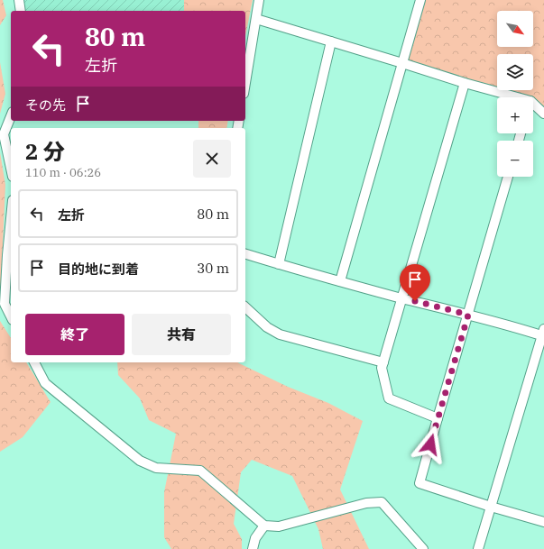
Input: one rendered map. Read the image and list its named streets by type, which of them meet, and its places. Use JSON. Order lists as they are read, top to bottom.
{
  "north": "bottom right",
  "page": {
    "map_buttons": ["+", "−"],
    "turn": ["80 m", "左折"],
    "then": "その先",
    "heading": ["2 分", "110 m · 06:26"],
    "list": [
      {
        "name": "左折",
        "value": "80 m"
      },
      {
        "name": "目的地に到着",
        "value": "30 m"
      }
    ],
    "buttons": ["終了", "共有"]
  }
}
